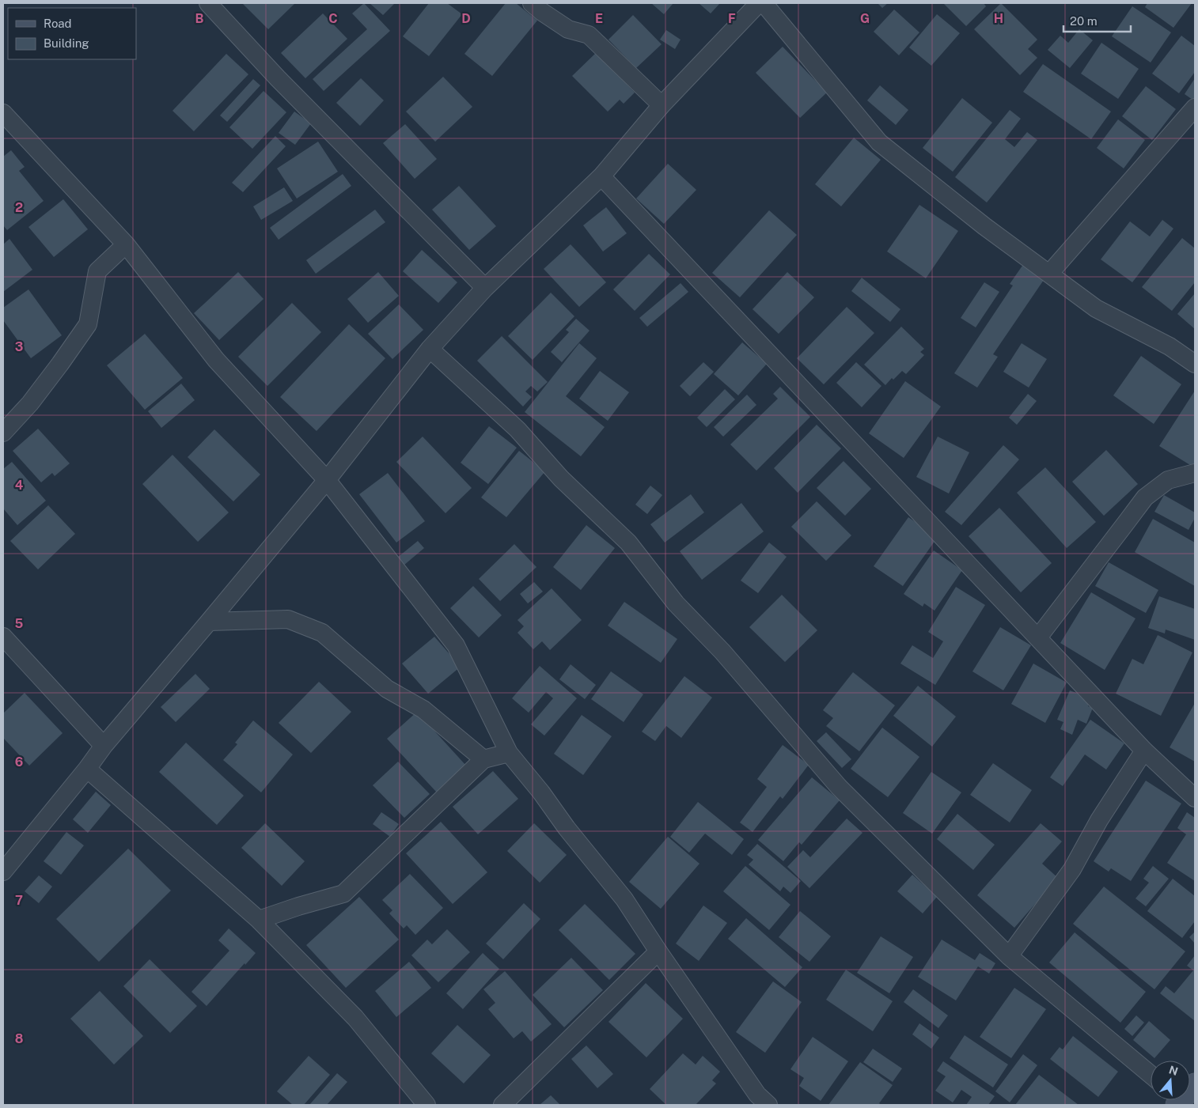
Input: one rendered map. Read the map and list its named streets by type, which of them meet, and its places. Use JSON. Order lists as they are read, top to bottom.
{
  "legend": ["Road", "Building"],
  "scale_bar": "20 m",
  "north": "top",
  "grid": {
    "columns": [
      "B",
      "C",
      "D",
      "E",
      "F",
      "G",
      "H"
    ],
    "rows": [
      "2",
      "3",
      "4",
      "5",
      "6",
      "7",
      "8"
    ]
  }
}
